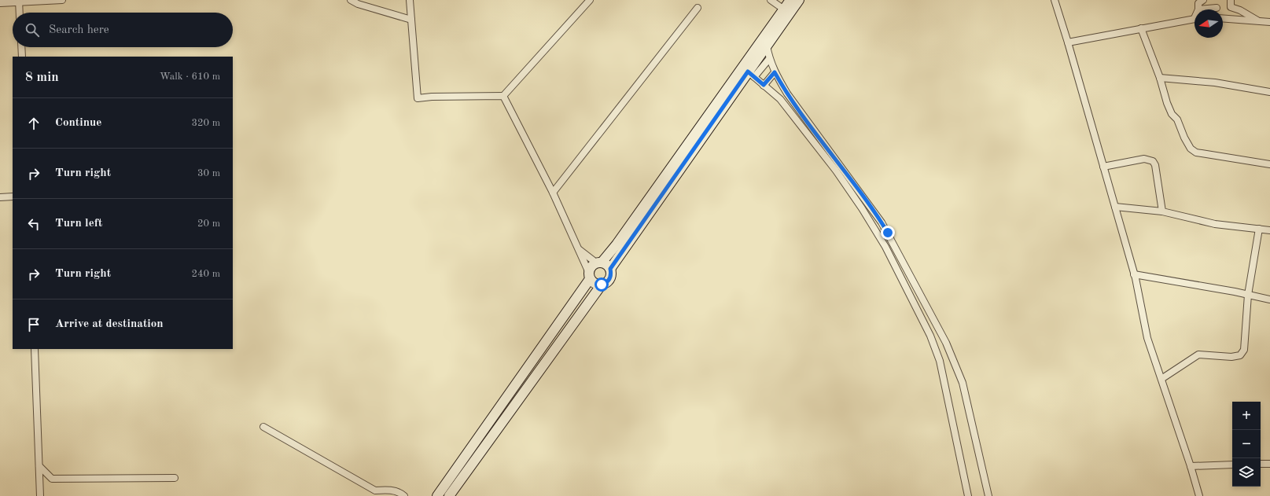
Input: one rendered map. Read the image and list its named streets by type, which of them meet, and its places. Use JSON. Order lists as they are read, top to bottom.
{
  "north": "left",
  "page": {
    "search": "Search here",
    "heading": ["8 min", "Walk · 610 m"],
    "list": [
      ["Continue", "320 m"],
      ["Turn right", "30 m"],
      ["Turn left", "20 m"],
      ["Turn right", "240 m"],
      "Arrive at destination"
    ],
    "map_buttons": ["+", "−"]
  }
}
